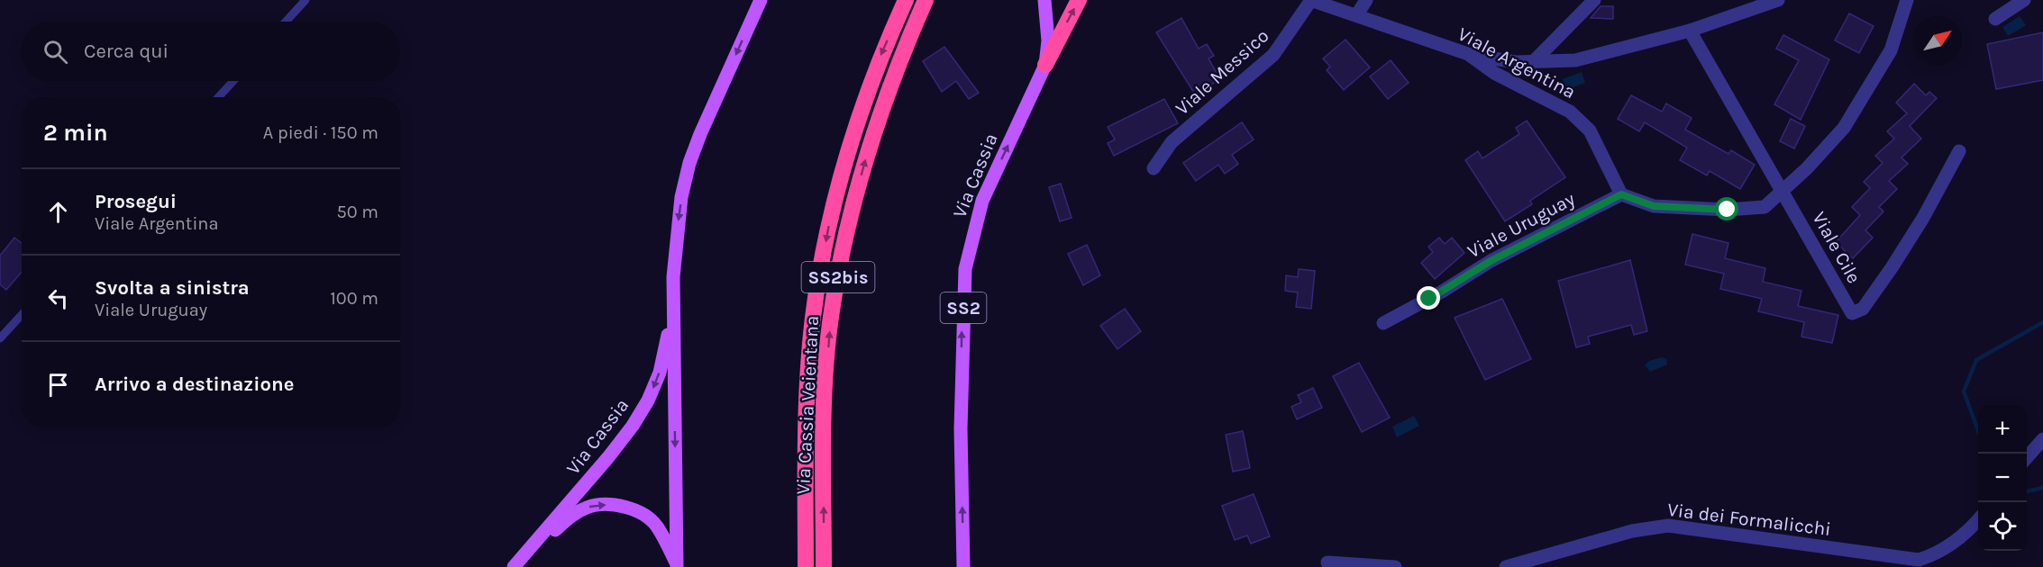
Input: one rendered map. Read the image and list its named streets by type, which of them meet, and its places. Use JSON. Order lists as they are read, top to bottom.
{
  "streets": {
    "highway": ["SS2bis", "SS2", "Via Cassia Veientana"],
    "main road": ["Via Cassia"],
    "street": [
      "Viale Argentina",
      "Viale Messico",
      "Viale Uruguay",
      "Viale Cile",
      "Via dei Formalicchi"
    ]
  },
  "crossings": [
    ["Viale Argentina", "Viale Messico"],
    ["Viale Argentina", "Viale Uruguay"],
    ["Via Cassia", "SS2"]
  ],
  "north": "top right",
  "page": {
    "search": "Cerca qui",
    "heading": ["2 min", "A piedi · 150 m"],
    "list": [
      ["Prosegui", "Viale Argentina", "50 m"],
      ["Svolta a sinistra", "Viale Uruguay", "100 m"],
      "Arrivo a destinazione"
    ],
    "map_buttons": ["+", "−"]
  }
}
